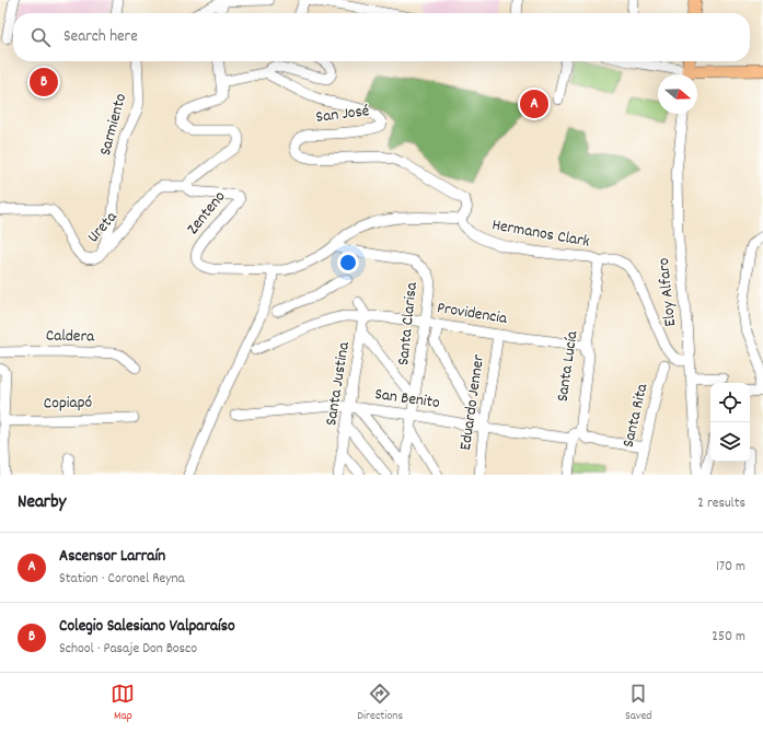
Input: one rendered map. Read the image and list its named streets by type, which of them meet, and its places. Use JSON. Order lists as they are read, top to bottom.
{
  "streets": {
    "street": [
      "San José",
      "Sarmiento",
      "Zenteno",
      "Ureta",
      "Hermanos Clark",
      "Eloy Alfaro",
      "Providencia",
      "Santa Clarisa",
      "Caldera",
      "Santa Lucía",
      "Santa Justina",
      "San Benito",
      "Eduardo Jenner",
      "Copiapó",
      "Santa Rita"
    ]
  },
  "crossings": [
    ["San José", "Hermanos Clark"],
    ["Sarmiento", "Ureta"],
    ["Zenteno", "Ureta"],
    ["Hermanos Clark", "Eloy Alfaro"],
    ["Hermanos Clark", "Santa Lucía"],
    ["Providencia", "Santa Clarisa"],
    ["Providencia", "Santa Lucía"],
    ["Providencia", "Santa Justina"],
    ["Providencia", "Eduardo Jenner"],
    ["Santa Clarisa", "San Benito"],
    ["Santa Lucía", "San Benito"],
    ["Santa Justina", "San Benito"],
    ["San Benito", "Eduardo Jenner"]
  ],
  "north": "right",
  "page": {
    "search": "Search here",
    "pins": ["B", "A"],
    "heading": ["Nearby", "2 results"],
    "list": [
      {
        "mark": "A",
        "name": "Ascensor Larraín",
        "note": "Station · Coronel Reyna",
        "value": "170 m"
      },
      {
        "mark": "B",
        "name": "Colegio Salesiano Valparaíso",
        "note": "School · Pasaje Don Bosco",
        "value": "250 m"
      }
    ],
    "nav": ["Map", "Directions", "Saved"]
  }
}
